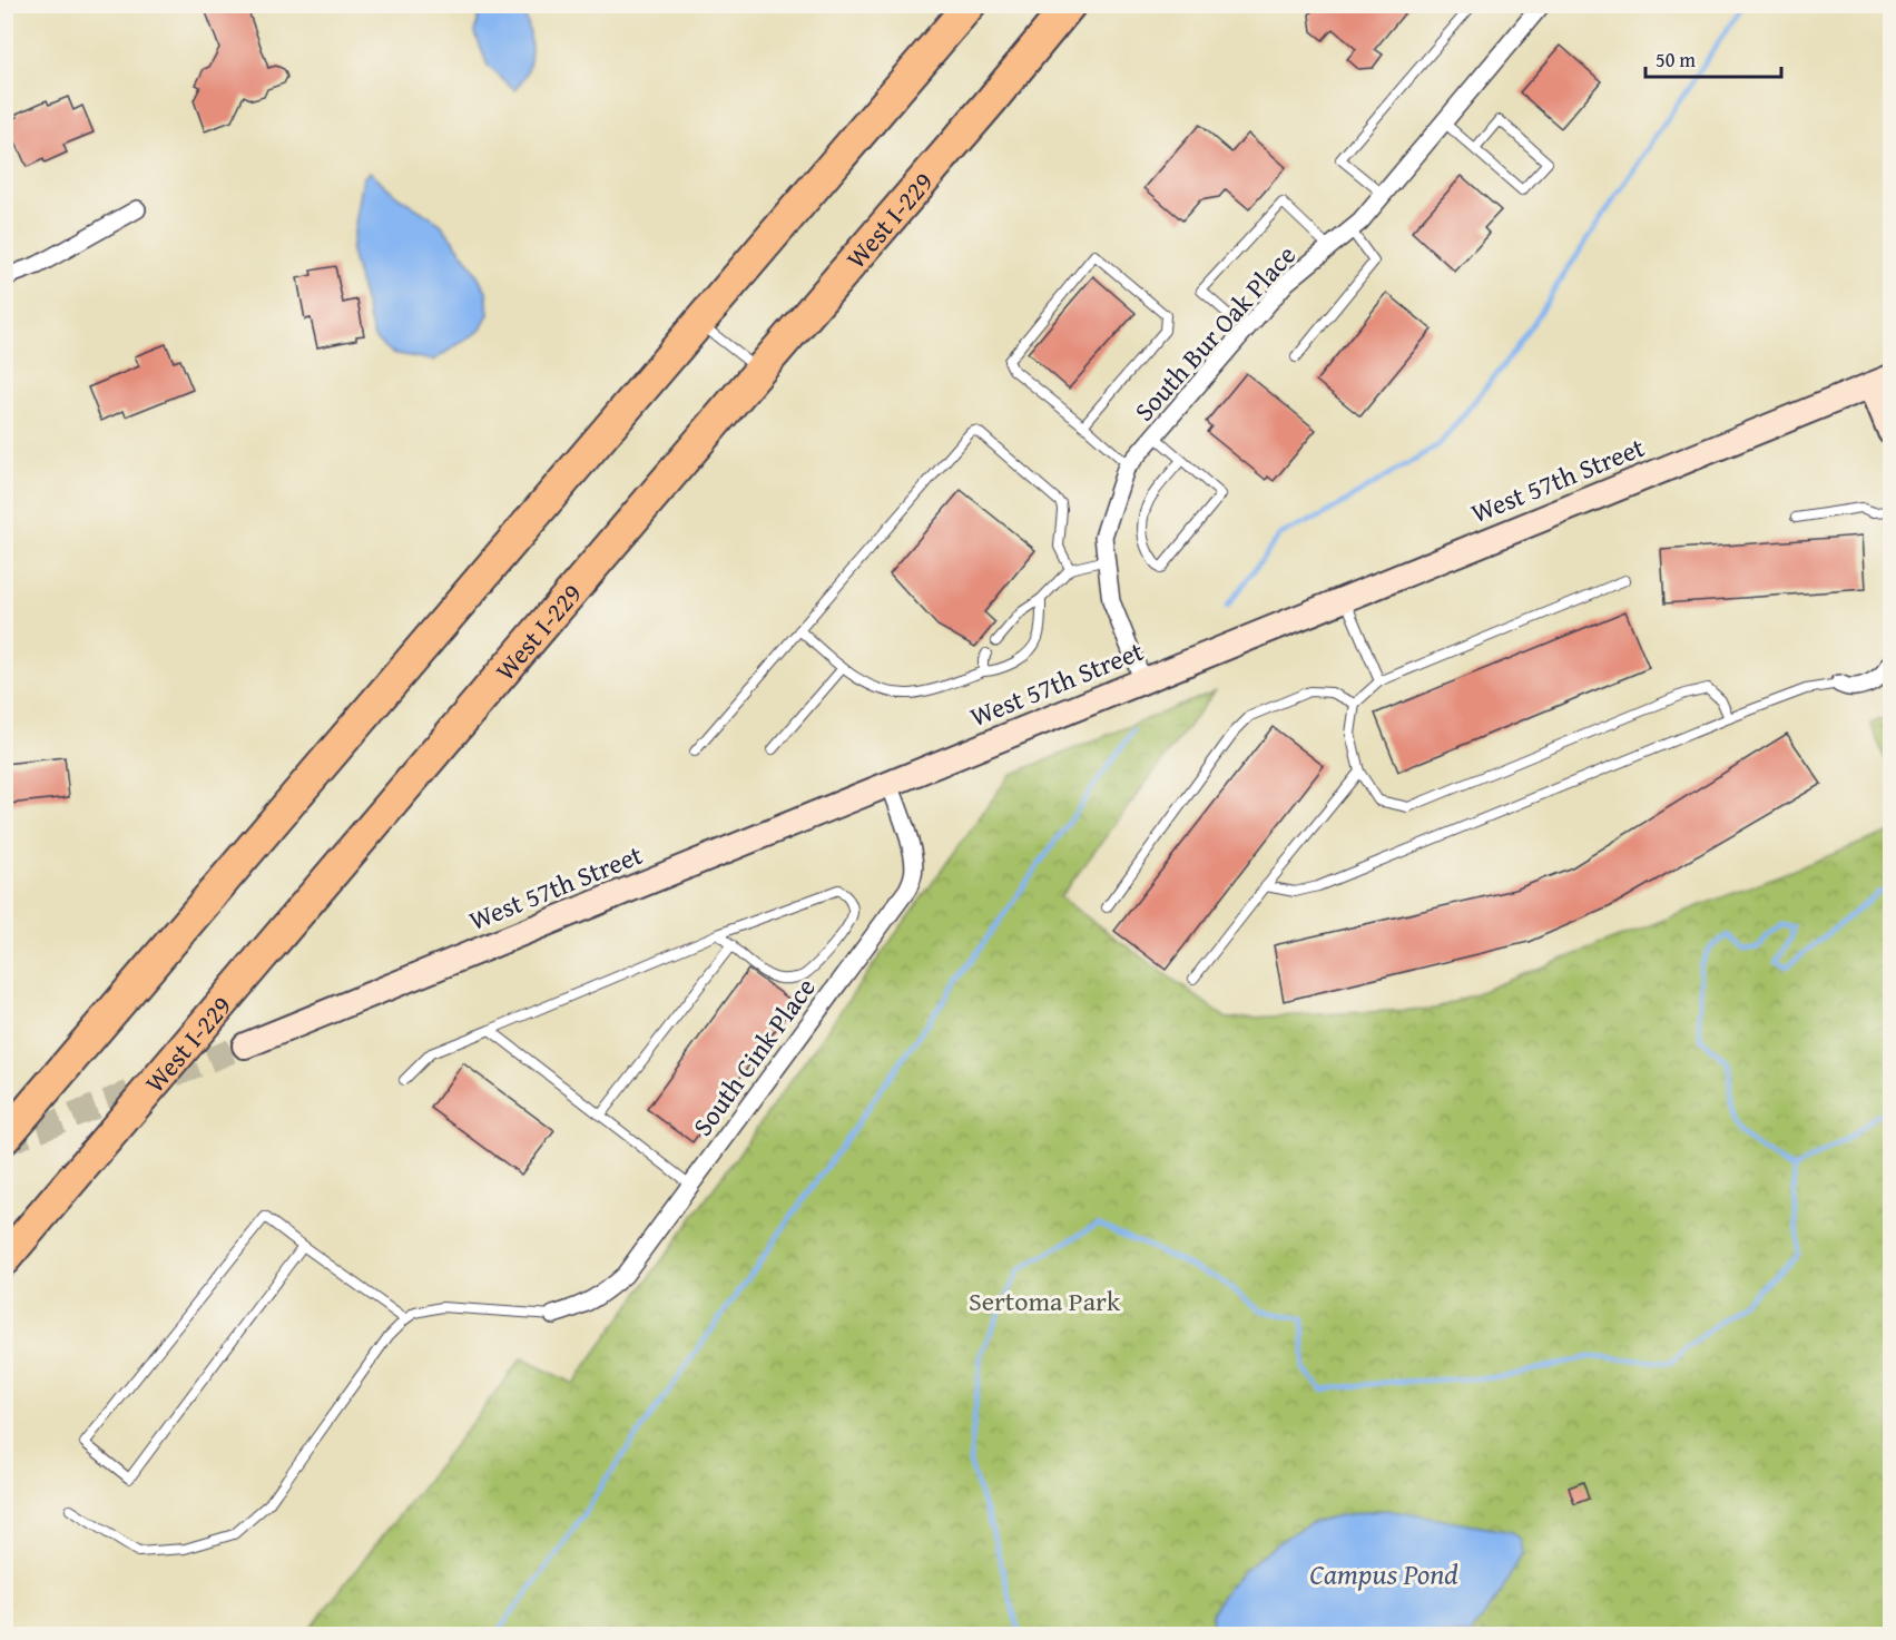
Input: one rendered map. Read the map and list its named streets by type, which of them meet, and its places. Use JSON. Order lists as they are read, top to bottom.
{
  "streets": {
    "highway": ["West I-229"],
    "main road": ["West 57th Street"],
    "street": ["South Bur Oak Place", "South Cink Place"]
  },
  "crossings": [
    ["South Bur Oak Place", "West 57th Street"],
    ["West 57th Street", "South Cink Place"]
  ],
  "water": ["Campus Pond"],
  "parks": ["Sertoma Park"],
  "scale_bar": "50 m"
}
